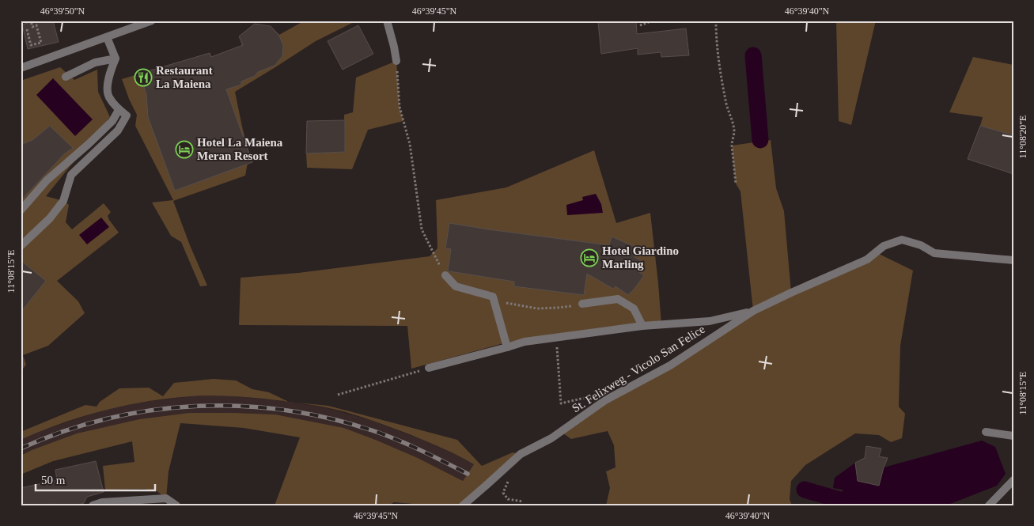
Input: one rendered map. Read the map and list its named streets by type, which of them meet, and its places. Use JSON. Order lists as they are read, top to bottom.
{
  "streets": {
    "street": ["St. Felixweg - Vicolo San Felice"]
  },
  "places": {
    "restaurant": ["Restaurant La Maiena"],
    "hotel": ["Hotel La Maiena Meran Resort", "Hotel Giardino Marling"]
  },
  "scale_bar": "50 m",
  "coordinates": [
    "46°39'50\"N",
    "46°39'45\"N",
    "46°39'40\"N",
    "11°08'20\"E",
    "11°08'15\"E"
  ]
}
